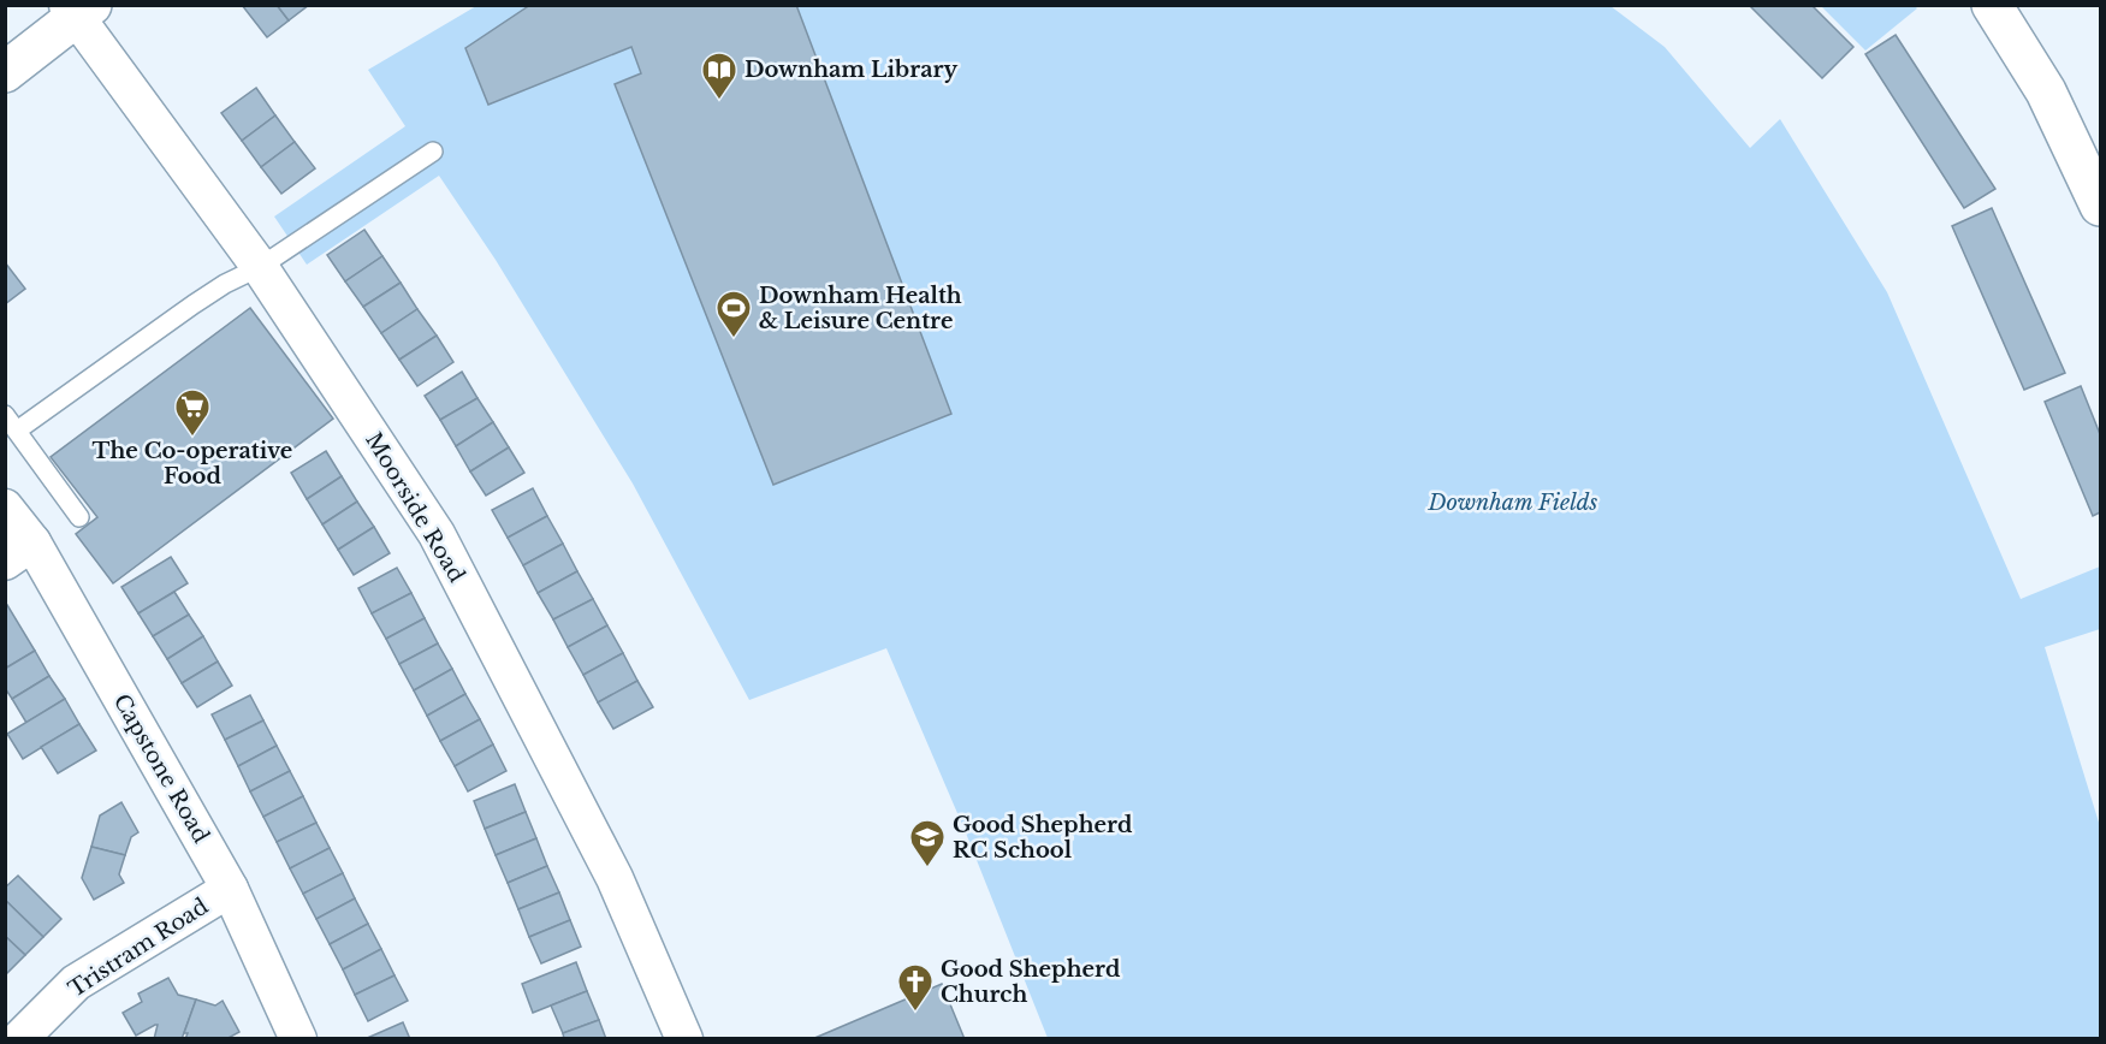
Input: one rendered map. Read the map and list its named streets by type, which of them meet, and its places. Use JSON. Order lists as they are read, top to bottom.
{
  "streets": {
    "street": ["Moorside Road", "Capstone Road", "Tristram Road"]
  },
  "crossings": [
    ["Capstone Road", "Tristram Road"]
  ],
  "parks": ["Downham Fields"],
  "places": {
    "library": ["Downham Library"],
    "sports": ["Downham Health & Leisure Centre"],
    "supermarket": ["The Co-operative Food"],
    "school or university": ["Good Shepherd RC School"],
    "church": ["Good Shepherd Church"]
  }
}
